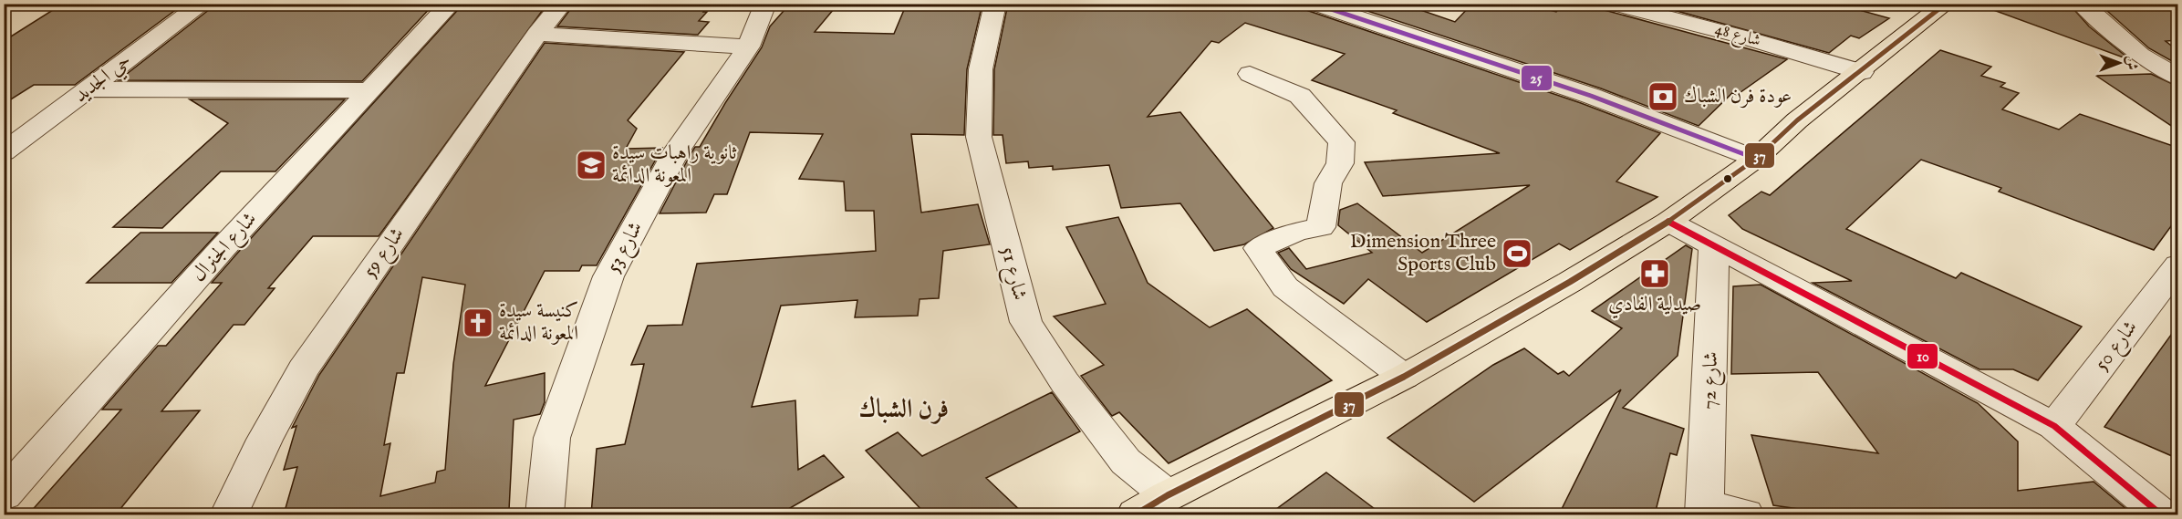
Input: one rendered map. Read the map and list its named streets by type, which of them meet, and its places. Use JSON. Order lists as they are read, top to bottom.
{
  "streets": {
    "street": [
      "شارع 48",
      "حي الجديد",
      "شارع الجنرال",
      "شارع 53",
      "شارع 59",
      "شارع 51",
      "شارع 50",
      "شارع 72"
    ]
  },
  "districts": ["فرن الشباك"],
  "places": {
    "bank": ["عودة فرن الشباك"],
    "school or university": ["ثانوية راهبات سيدة المعونة الدائمة"],
    "sports": ["Dimension Three Sports Club"],
    "pharmacy": ["صيدلية الفادي"],
    "church": ["كنيسة سيدة المعونة الدائمة"]
  },
  "lines": ["transit line 25", "transit line 37", "transit line 10"],
  "north": "right"
}
